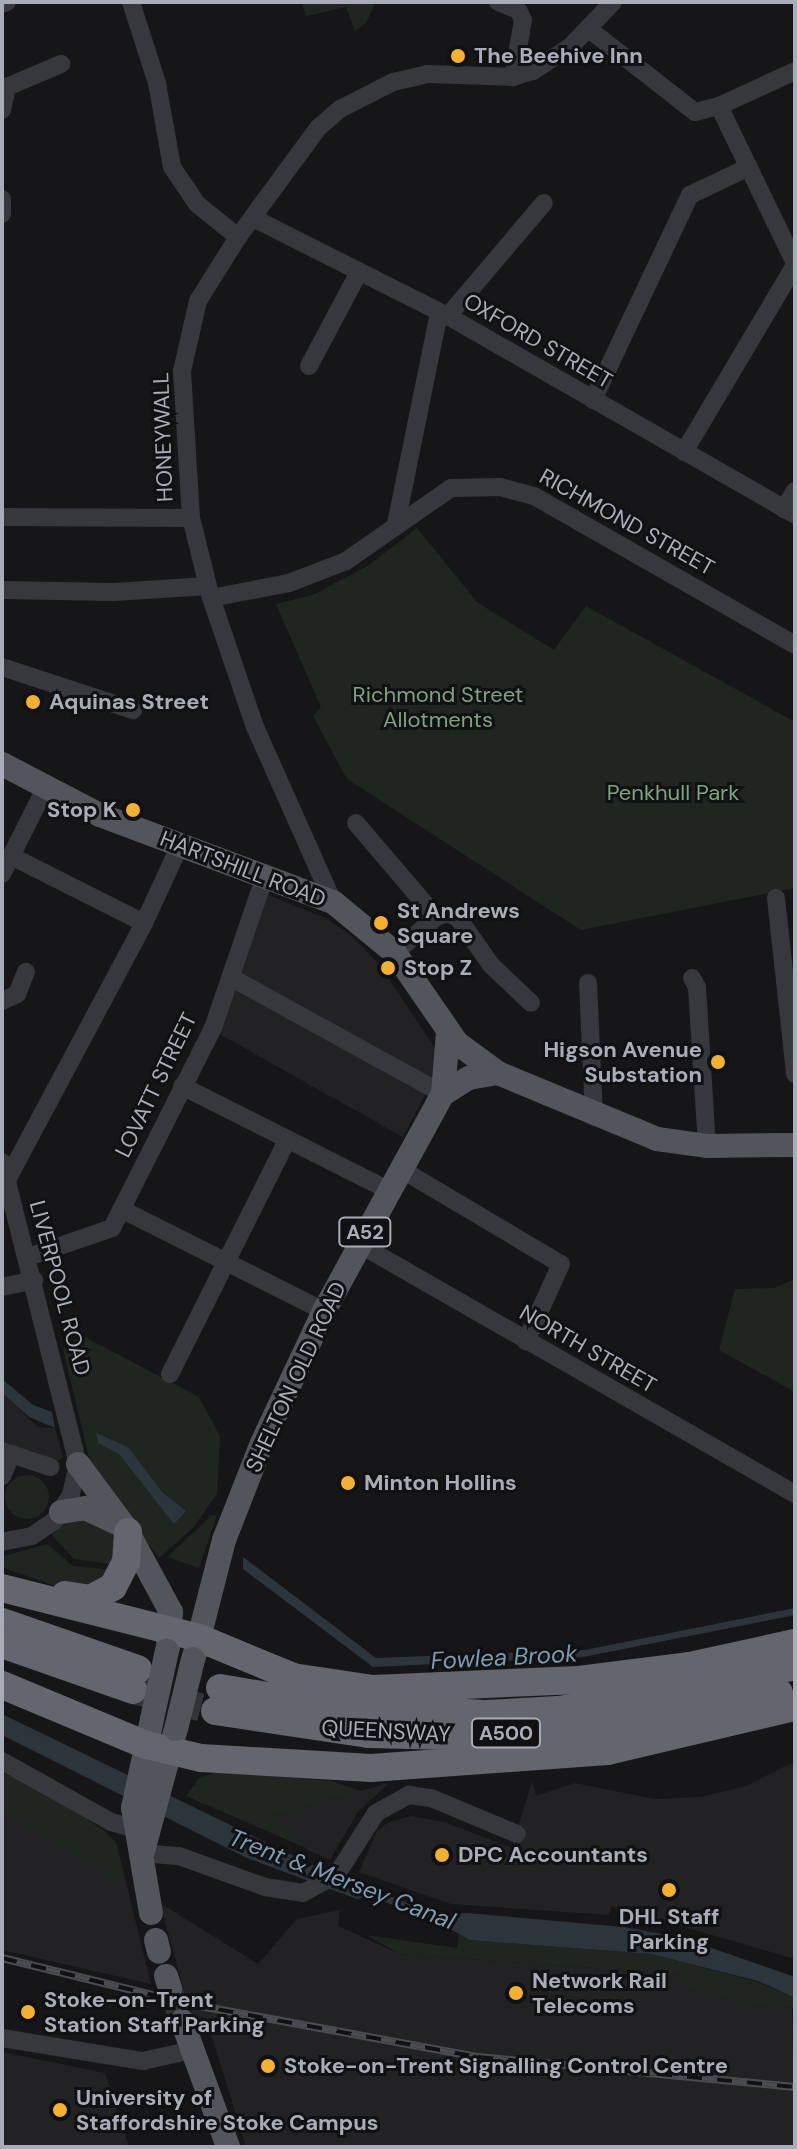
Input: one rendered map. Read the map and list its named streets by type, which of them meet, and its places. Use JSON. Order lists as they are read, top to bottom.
{
  "streets": {
    "highway": ["QUEENSWAY", "A500"],
    "main road": ["HARTSHILL ROAD", "A52", "SHELTON OLD ROAD"],
    "street": [
      "OXFORD STREET",
      "HONEYWALL",
      "RICHMOND STREET",
      "LOVATT STREET",
      "LIVERPOOL ROAD",
      "NORTH STREET"
    ]
  },
  "crossings": [
    ["OXFORD STREET", "HONEYWALL"],
    ["HONEYWALL", "RICHMOND STREET"],
    ["HONEYWALL", "HARTSHILL ROAD"],
    ["HARTSHILL ROAD", "LOVATT STREET"],
    ["HARTSHILL ROAD", "SHELTON OLD ROAD"],
    ["LOVATT STREET", "LIVERPOOL ROAD"],
    ["LIVERPOOL ROAD", "SHELTON OLD ROAD"],
    ["NORTH STREET", "SHELTON OLD ROAD"]
  ],
  "water": ["Fowlea Brook", "Trent & Mersey Canal"],
  "parks": ["Richmond Street Allotments", "Penkhull Park"],
  "places": [
    "The Beehive Inn",
    "Aquinas Street",
    "Stop K",
    "St Andrews Square",
    "Stop Z",
    "Higson Avenue Substation",
    "Minton Hollins",
    "DPC Accountants",
    "DHL Staff Parking",
    "Network Rail Telecoms",
    "Stoke-on-Trent Station Staff Parking",
    "Stoke-on-Trent Signalling Control Centre",
    "University of Staffordshire Stoke Campus"
  ]
}
